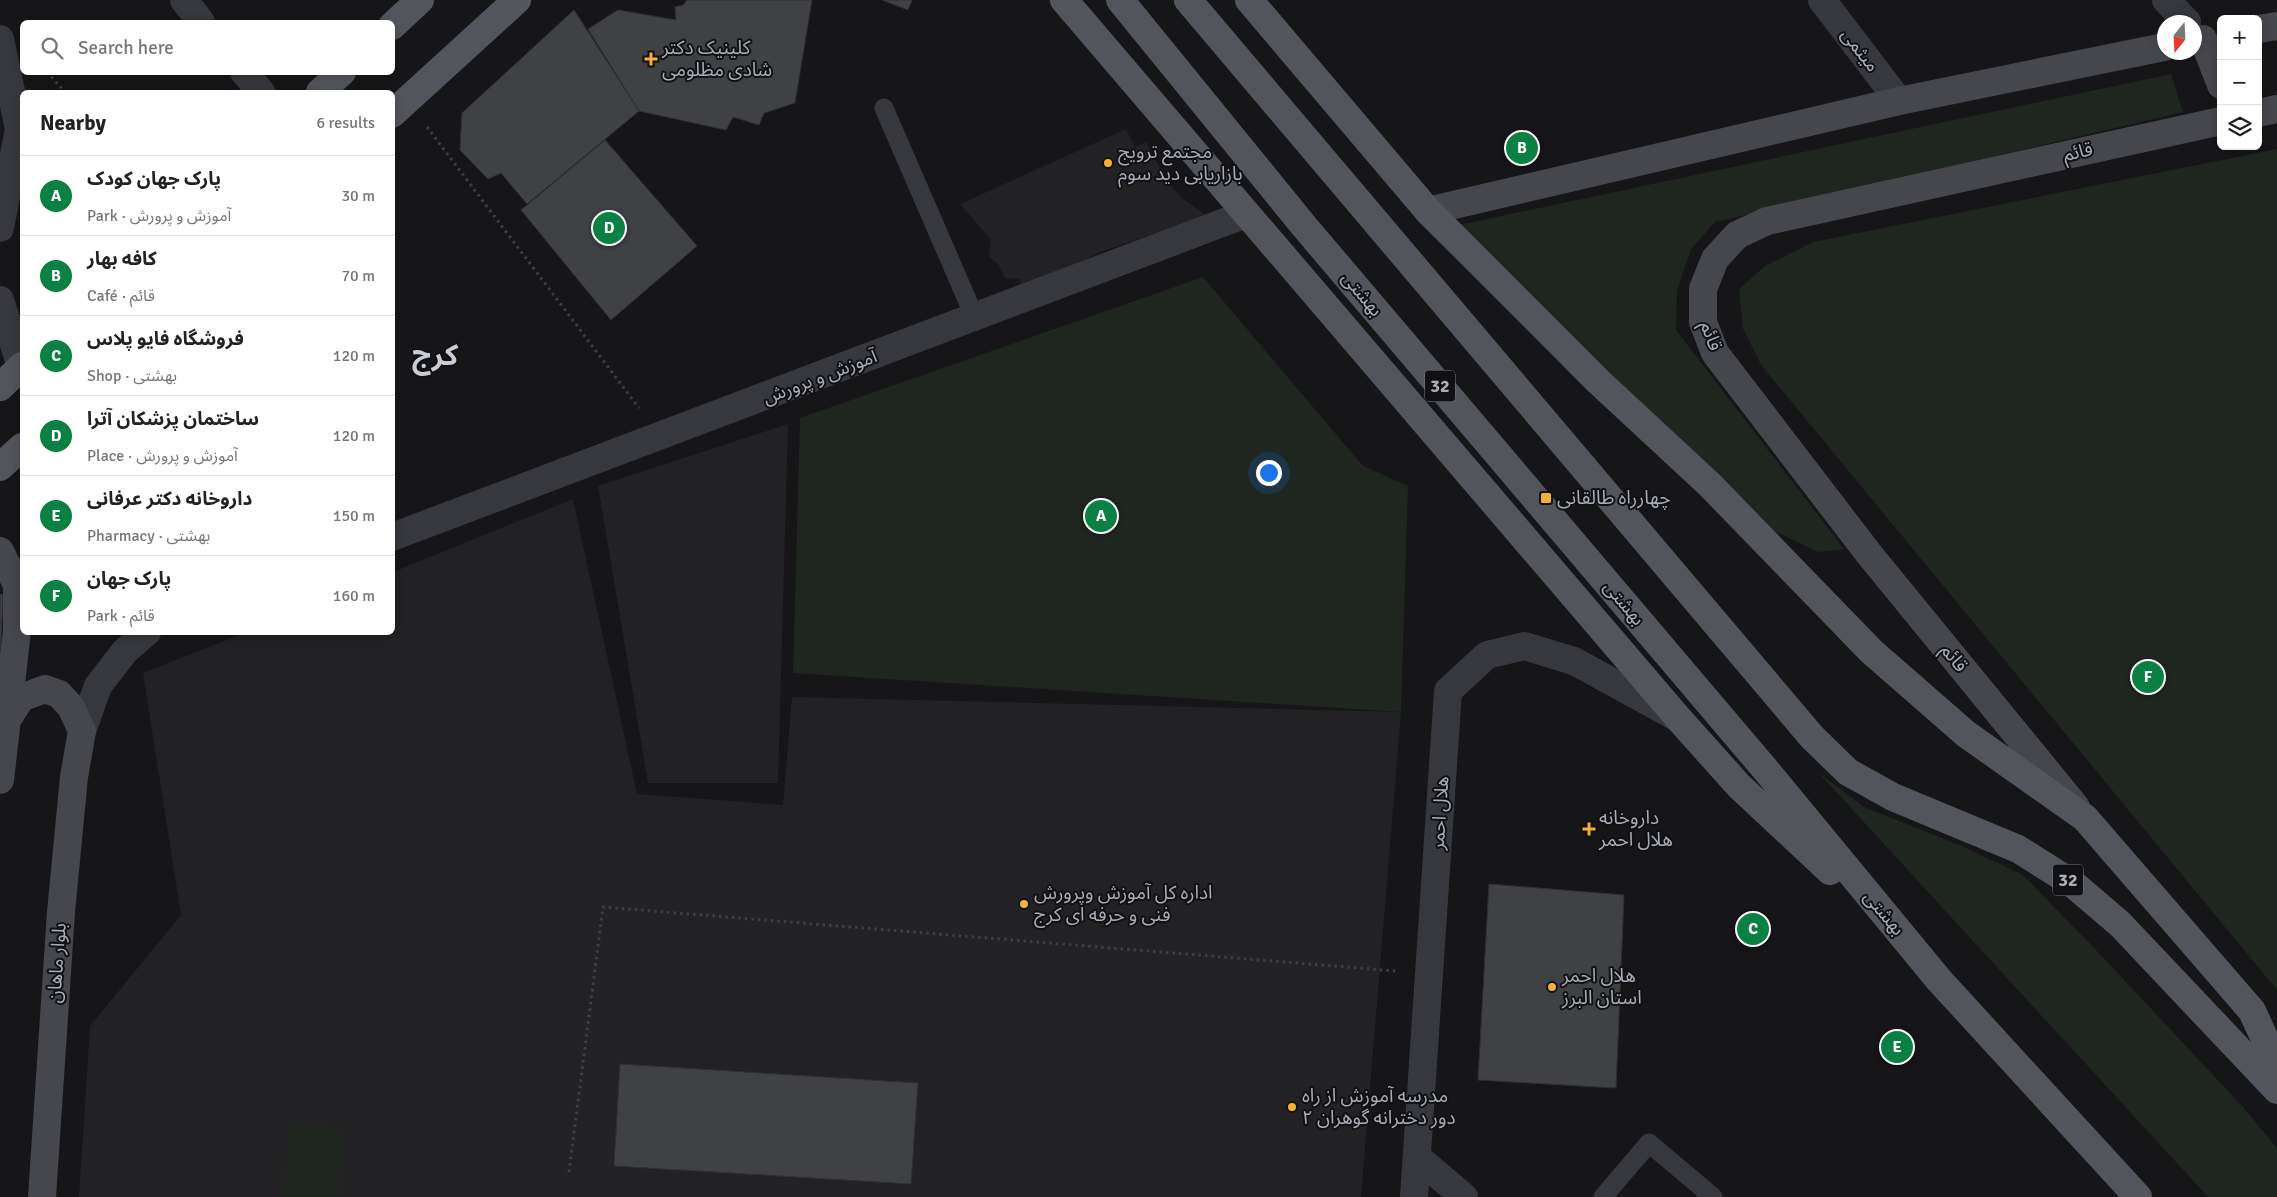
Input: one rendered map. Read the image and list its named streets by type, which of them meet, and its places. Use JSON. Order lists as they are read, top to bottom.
{
  "streets": {
    "main road": [
      "قائم",
      "بهشتى",
      "32",
      "بلوار ماهان"
    ],
    "street": ["میثمی", "آموزش و پرورش", "هلال احمر"]
  },
  "districts": ["کرج"],
  "places": {
    "health": ["کلینیک دکتر شادی مظلومی", "داروخانه هلال احمر"],
    "other": [
      "مجتمع ترویج بازاریابی دید سوم",
      "اداره کل آموزش وپرورش فنی و حرفه ای کرج",
      "هلال احمر استان البرز",
      "مدرسه آموزش از راه دور دخترانه گوهران ۲"
    ],
    "transit": ["چهارراه طالقانی"]
  },
  "north": "bottom",
  "page": {
    "map_buttons": ["+", "−"],
    "search": "Search here",
    "heading": ["Nearby", "6 results"],
    "pins": [
      "B",
      "D",
      "A",
      "F",
      "C",
      "E"
    ],
    "list": [
      {
        "mark": "A",
        "name": "پارک جهان کودک",
        "note": "Park · آموزش و پرورش",
        "value": "30 m"
      },
      {
        "mark": "B",
        "name": "کافه بهار",
        "note": "Café · قائم",
        "value": "70 m"
      },
      {
        "mark": "C",
        "name": "فروشگاه فایو پلاس",
        "note": "Shop · بهشتى",
        "value": "120 m"
      },
      {
        "mark": "D",
        "name": "ساختمان پزشکان آترا",
        "note": "Place · آموزش و پرورش",
        "value": "120 m"
      },
      {
        "mark": "E",
        "name": "داروخانه دکتر عرفانی",
        "note": "Pharmacy · بهشتى",
        "value": "150 m"
      },
      {
        "mark": "F",
        "name": "پارک جهان",
        "note": "Park · قائم",
        "value": "160 m"
      }
    ]
  }
}
